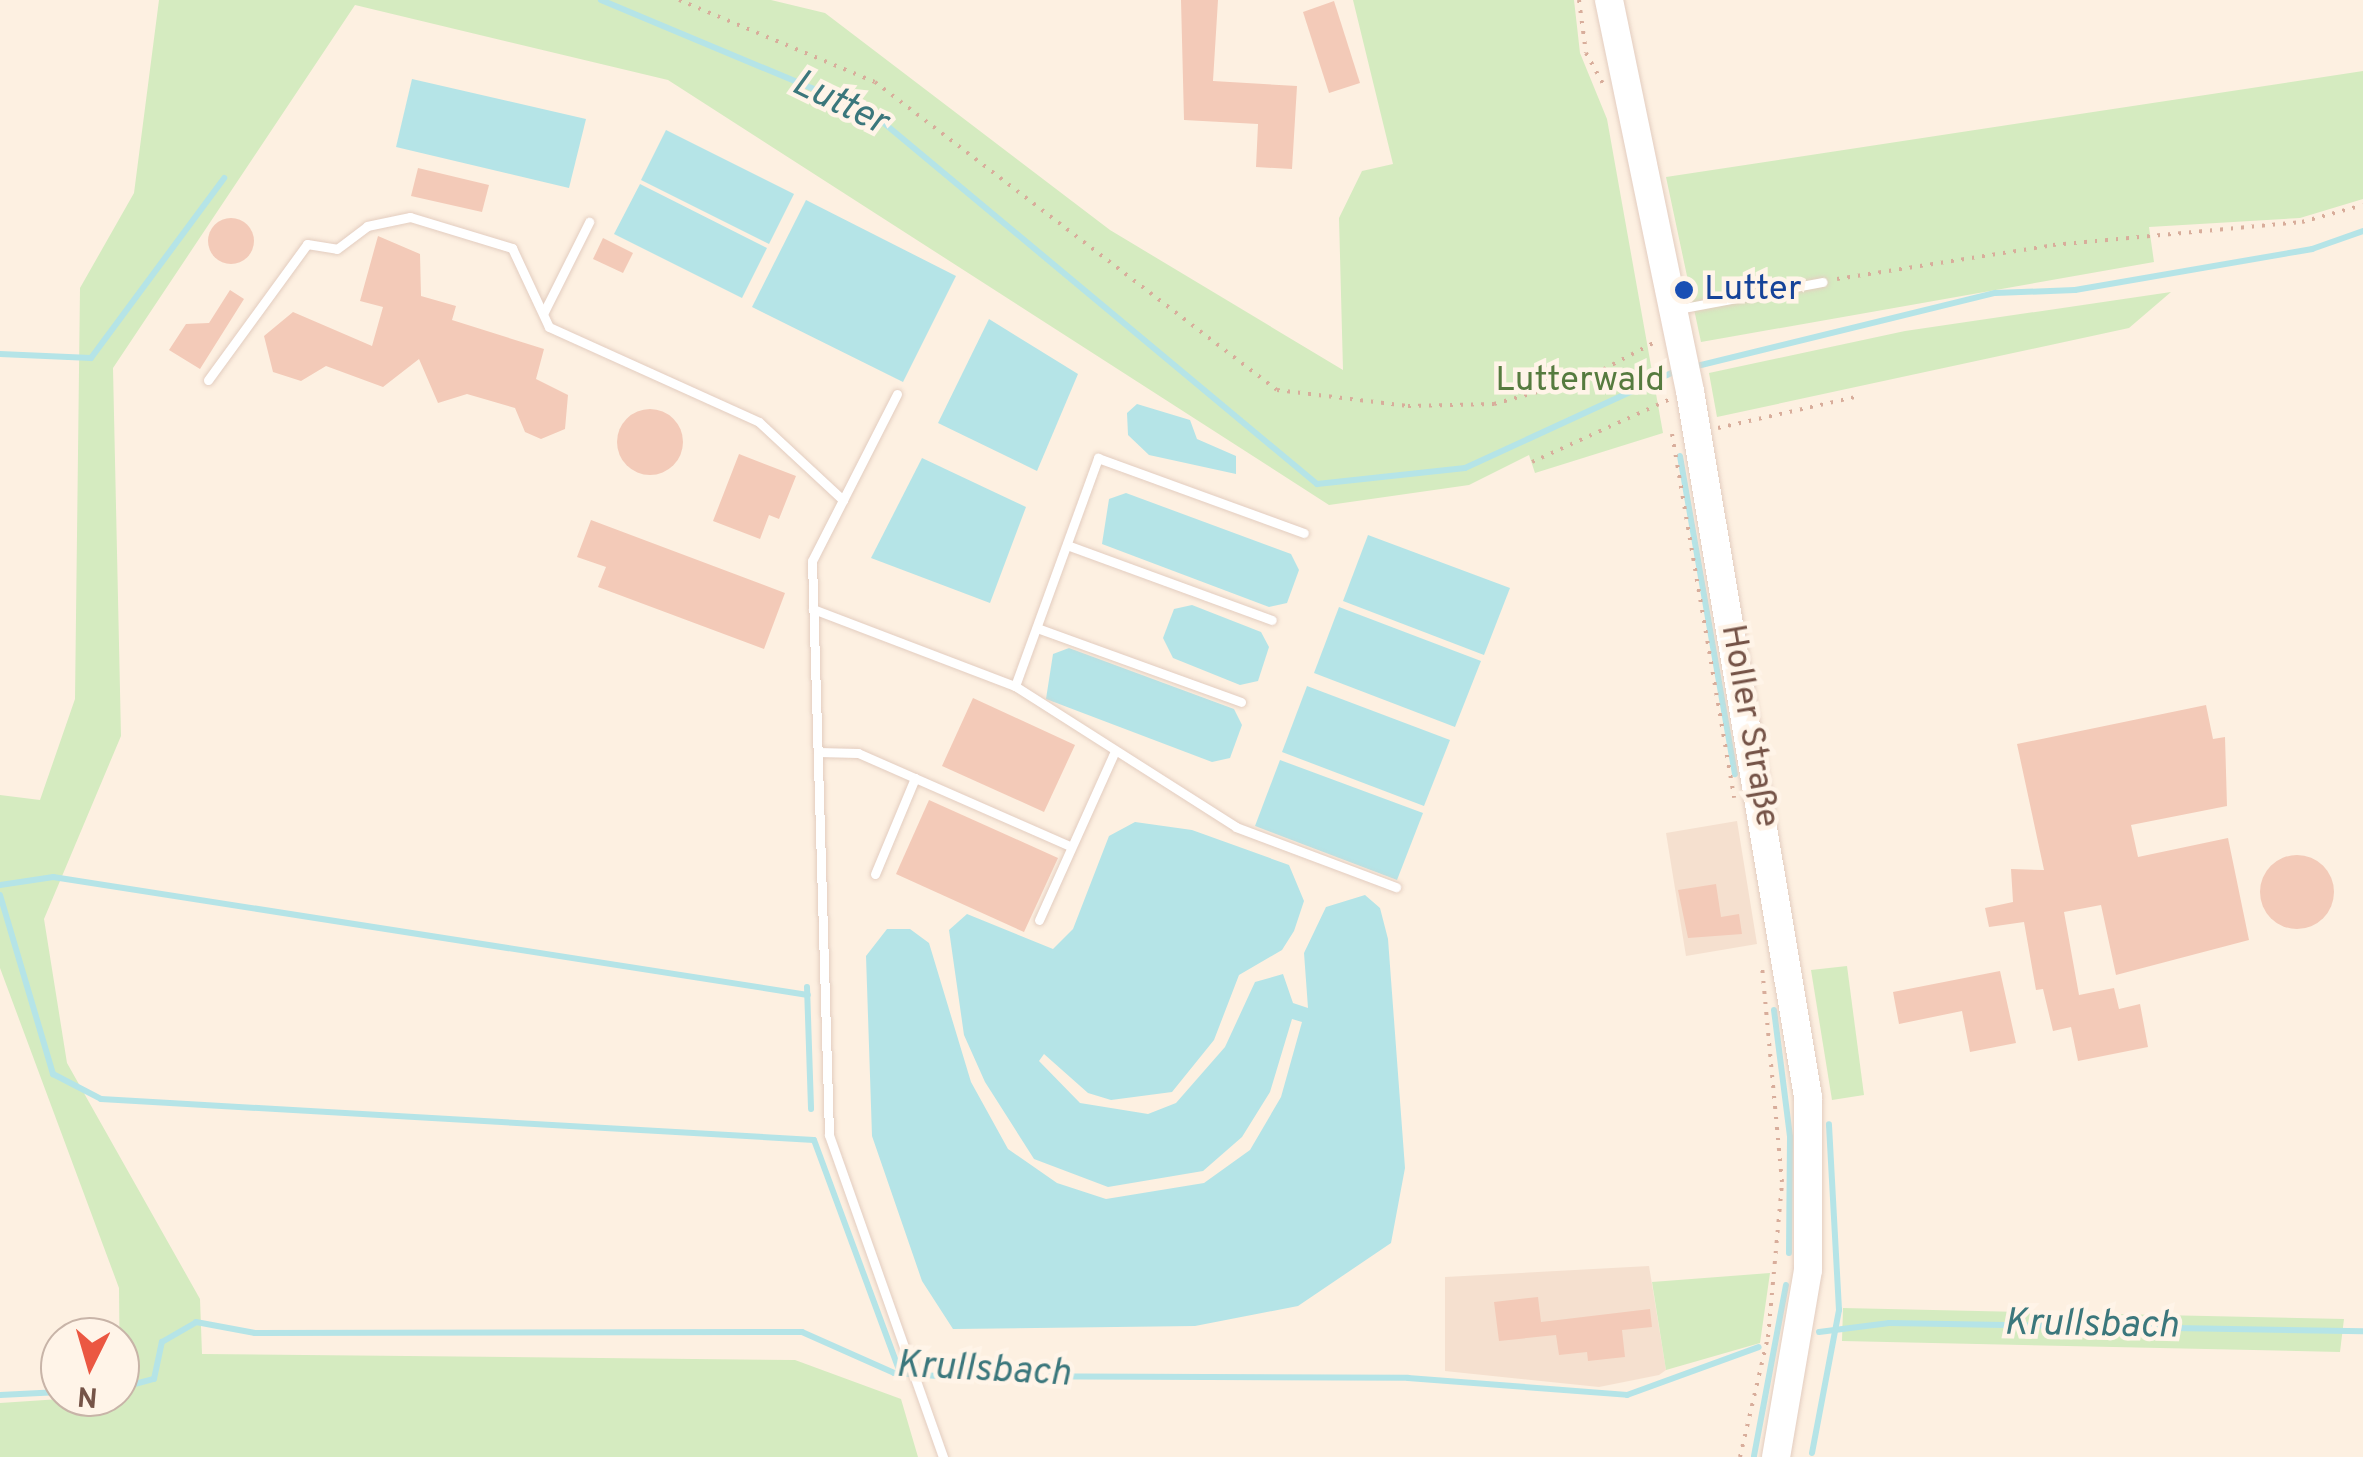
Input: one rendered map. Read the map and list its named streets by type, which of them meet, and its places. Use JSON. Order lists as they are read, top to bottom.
{
  "streets": {
    "street": ["Holler Straße"]
  },
  "water": ["Lutter", "Krullsbach"],
  "parks": ["Lutterwald"],
  "places": ["Lutter"],
  "north": "bottom"
}
